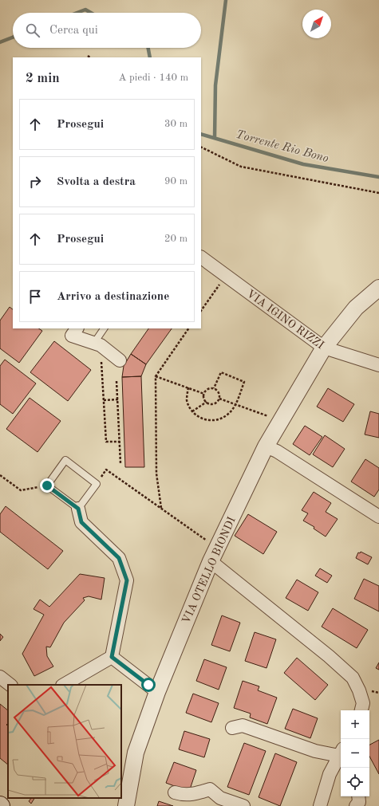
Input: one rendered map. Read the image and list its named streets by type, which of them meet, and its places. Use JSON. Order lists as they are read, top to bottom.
{
  "streets": {
    "street": ["VIA IGINO RIZZI", "VIA OTELLO BIONDI"]
  },
  "crossings": [
    ["VIA IGINO RIZZI", "VIA OTELLO BIONDI"]
  ],
  "water": ["Torrente Rio Bono"],
  "north": "top right",
  "page": {
    "search": "Cerca qui",
    "heading": ["2 min", "A piedi · 140 m"],
    "list": [
      ["Prosegui", "30 m"],
      ["Svolta a destra", "90 m"],
      ["Prosegui", "20 m"],
      "Arrivo a destinazione"
    ],
    "map_buttons": ["+", "−"]
  }
}
